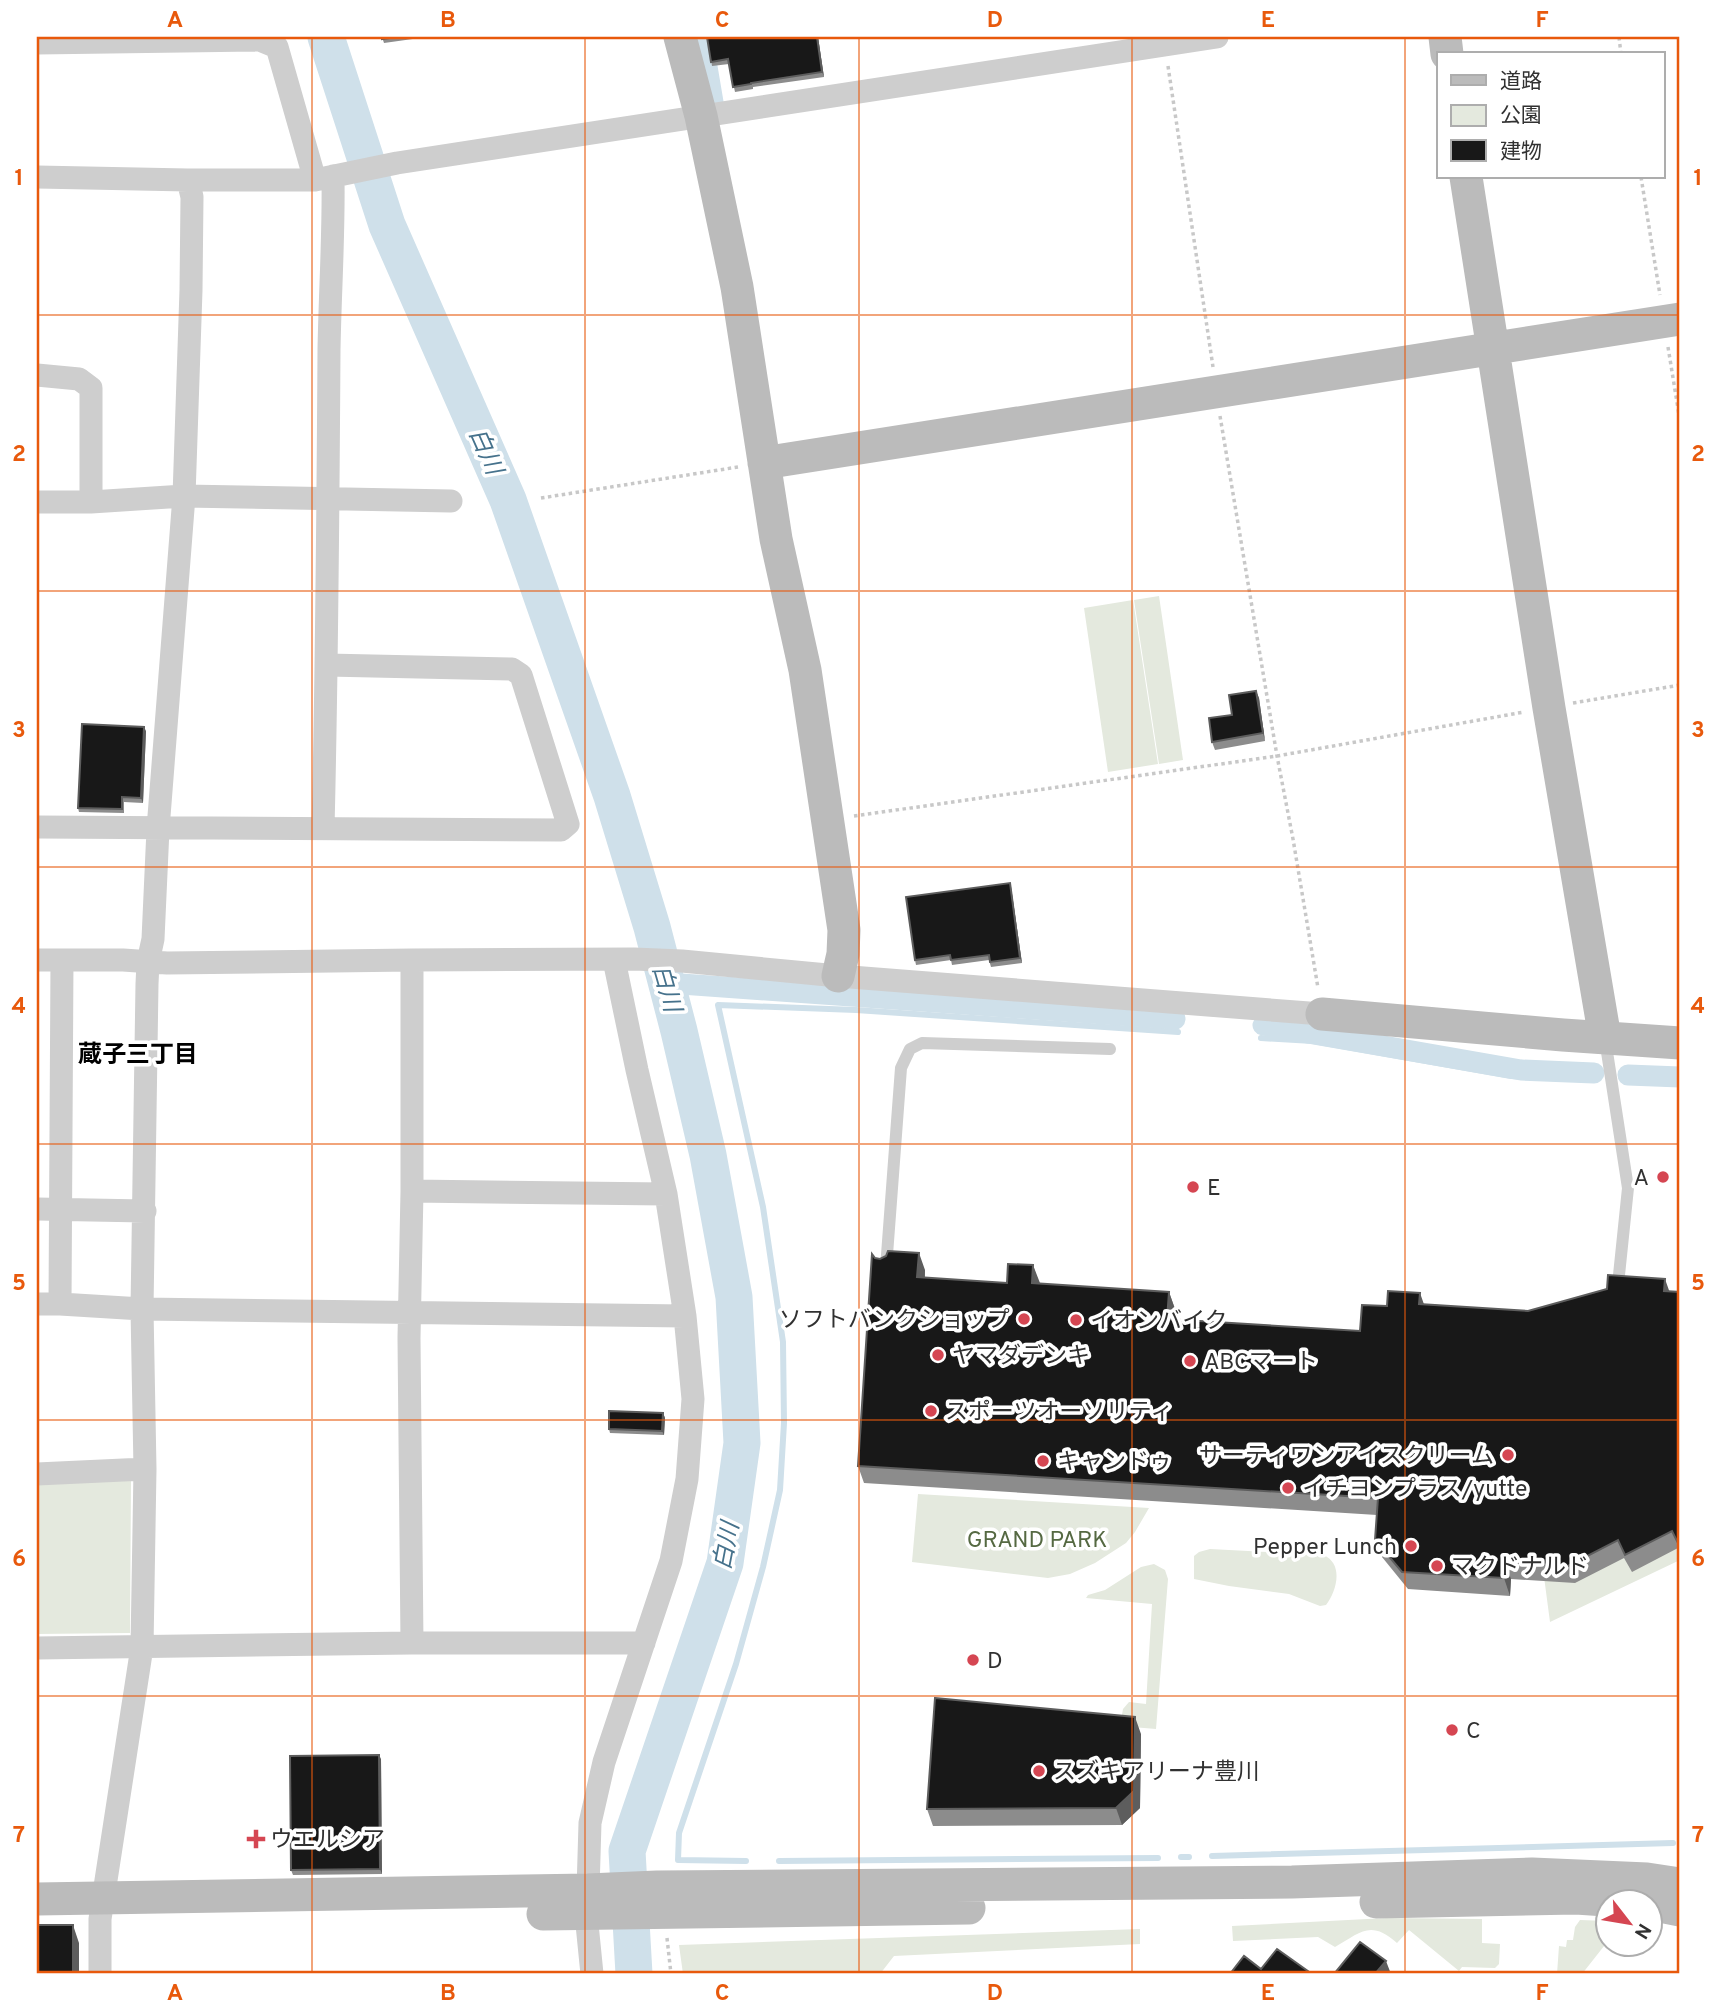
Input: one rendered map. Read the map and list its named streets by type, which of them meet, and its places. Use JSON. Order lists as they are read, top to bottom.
{
  "districts": ["蔵子三丁目"],
  "water": ["白川"],
  "parks": ["GRAND PARK"],
  "places": {
    "other": [
      "A",
      "E",
      "ソフトバンクショップ",
      "イオンバイク",
      "ヤマダデンキ",
      "ABCマート",
      "スポーツオーソリティ",
      "サーティワンアイスクリーム",
      "キャンドゥ",
      "イチヨンプラス/yutte",
      "Pepper Lunch",
      "マクドナルド",
      "D",
      "C",
      "スズキアリーナ豊川"
    ],
    "health": ["ウエルシア"]
  },
  "legend": ["道路", "公園", "建物"],
  "north": "bottom right",
  "grid": {
    "columns": [
      "A",
      "B",
      "C",
      "D",
      "E",
      "F"
    ],
    "rows": [
      "1",
      "2",
      "3",
      "4",
      "5",
      "6",
      "7"
    ]
  }
}
